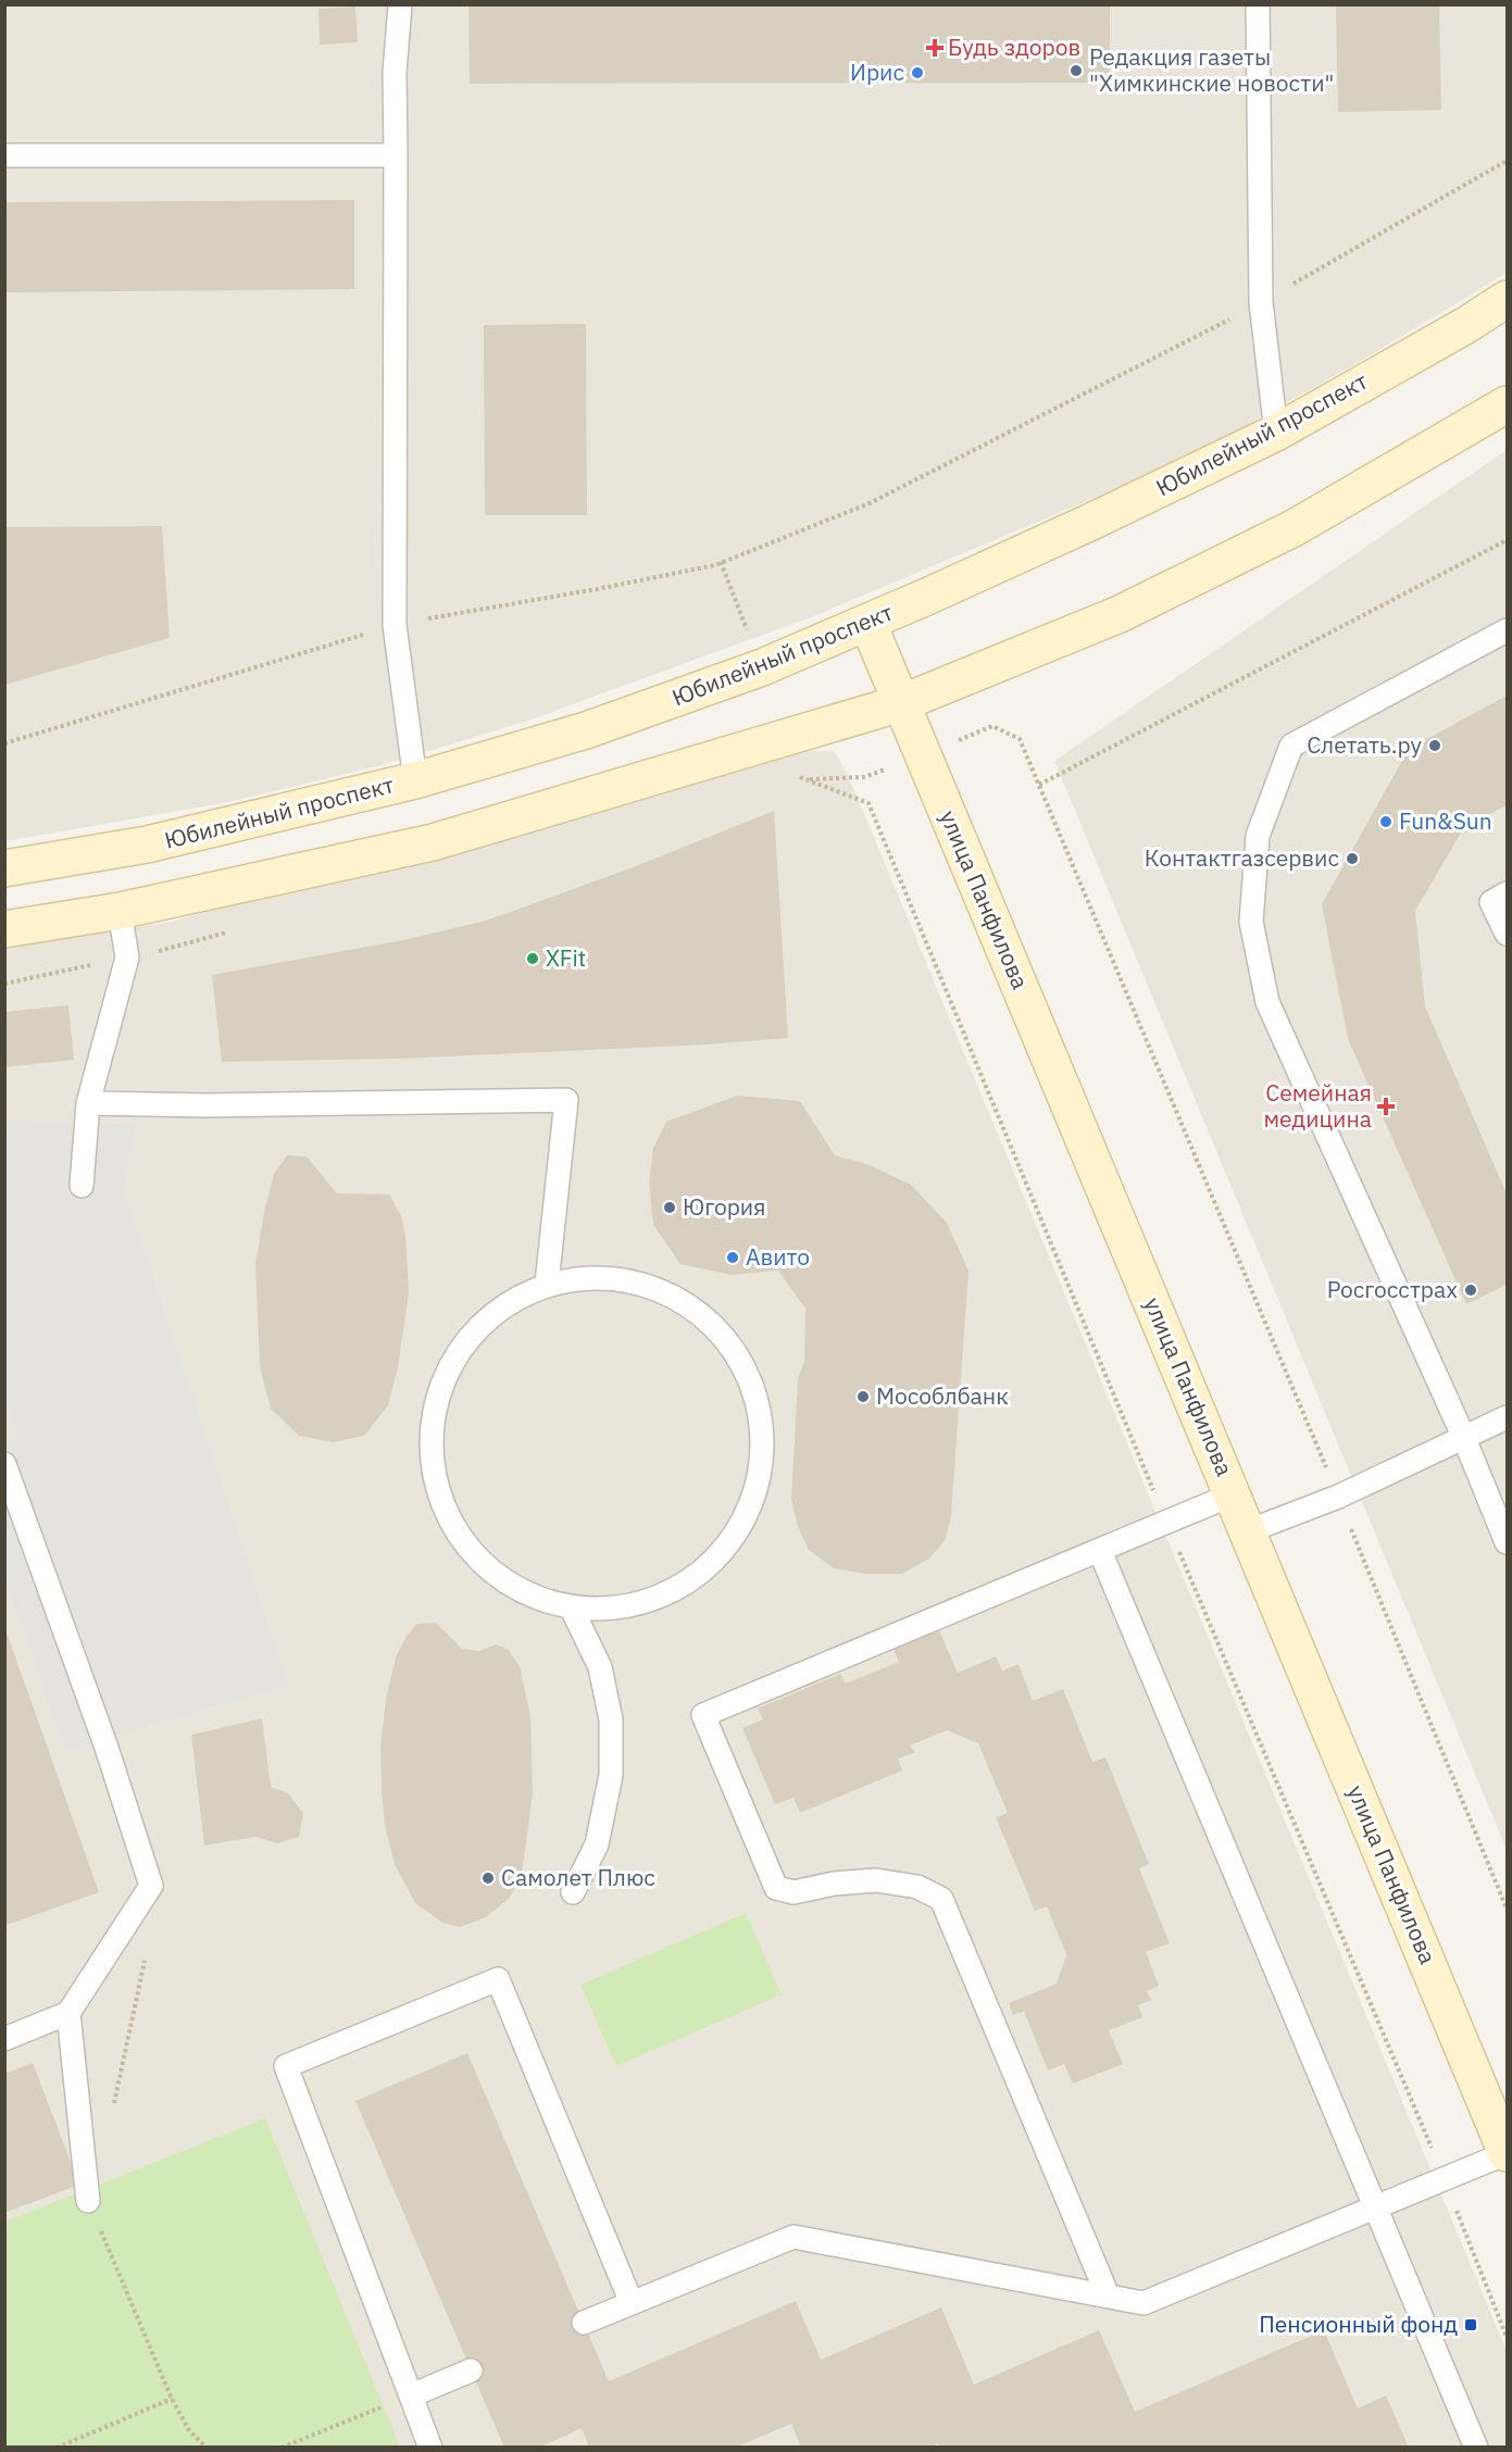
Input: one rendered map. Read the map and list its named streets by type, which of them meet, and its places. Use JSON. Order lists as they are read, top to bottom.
{
  "streets": {
    "main road": ["Юбилейный проспект", "улица Панфилова"]
  },
  "crossings": [
    ["Юбилейный проспект", "улица Панфилова"]
  ],
  "places": {
    "health": ["Будь здоров", "Семейная медицина"],
    "other": [
      "Редакция газеты \"Химкинские новости\"",
      "Ирис",
      "Слетать.ру",
      "Fun&Sun",
      "Контактгазсервис",
      "XFit",
      "Югория",
      "Авито",
      "Росгосстрах",
      "Мособлбанк",
      "Самолет Плюс"
    ],
    "transit": ["Пенсионный фонд"]
  }
}
